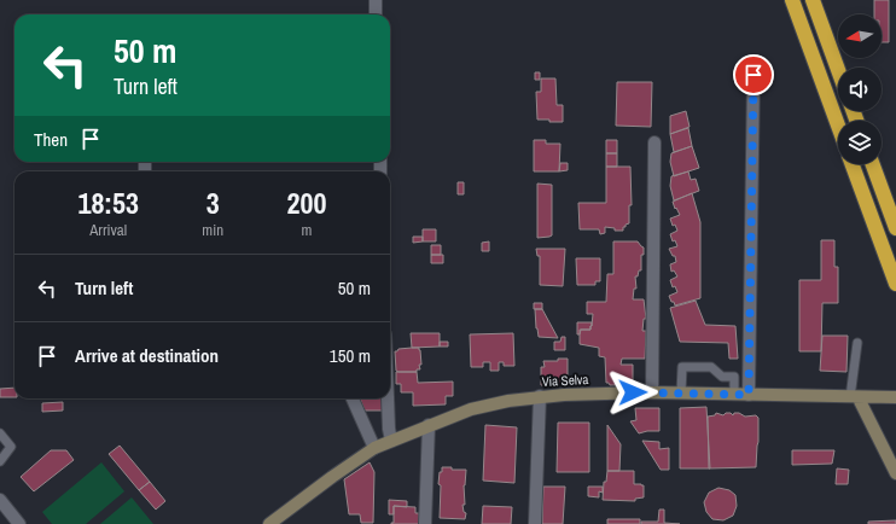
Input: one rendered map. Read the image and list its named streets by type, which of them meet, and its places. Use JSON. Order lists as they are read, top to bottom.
{
  "streets": {
    "street": ["Via Selva"]
  },
  "north": "left",
  "page": {
    "turn": ["50 m", "Turn left"],
    "then": "Then",
    "eta": [
      "18:53",
      "Arrival",
      "3",
      "min",
      "200",
      "m"
    ],
    "list": [
      {
        "name": "Turn left",
        "value": "50 m"
      },
      {
        "name": "Arrive at destination",
        "value": "150 m"
      }
    ]
  }
}
